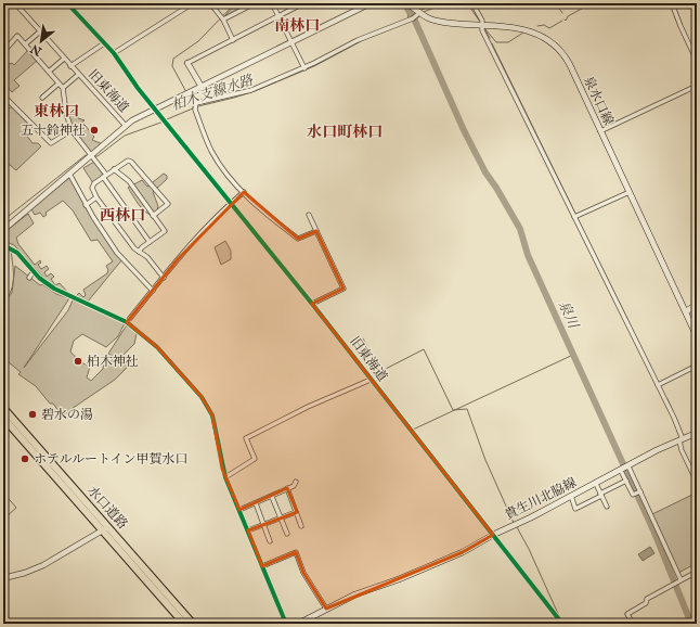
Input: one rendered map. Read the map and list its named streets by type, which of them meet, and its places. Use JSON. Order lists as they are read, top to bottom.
{
  "streets": {
    "highway": ["水口道路"],
    "main road": ["泉水口線", "貴生川北脇線"],
    "street": ["旧東海道"]
  },
  "crossings": [
    ["旧東海道", "貴生川北脇線"]
  ],
  "districts": [
    "南林口",
    "東林口",
    "水口町林口",
    "西林口"
  ],
  "water": ["柏木支線水路", "泉川"],
  "places": [
    "五十鈴神社",
    "柏木神社",
    "碧水の湯",
    "ホテルルートイン甲賀水口"
  ],
  "north": "bottom left"
}
